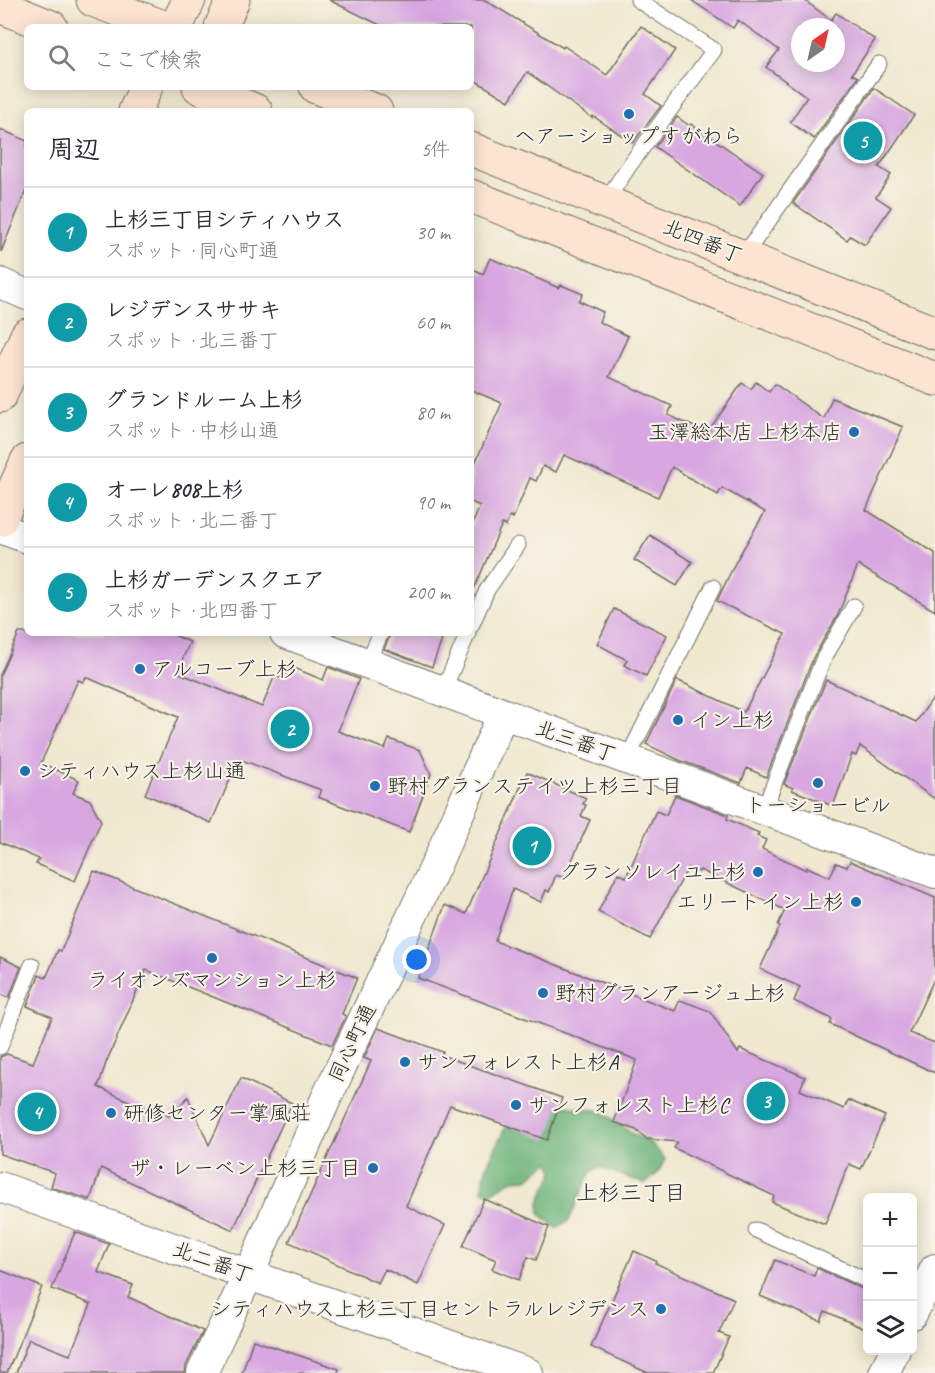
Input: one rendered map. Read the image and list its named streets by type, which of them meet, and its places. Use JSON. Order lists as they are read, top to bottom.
{
  "streets": {
    "street": [
      "北四番丁",
      "北三番丁",
      "同心町通",
      "北二番丁"
    ]
  },
  "crossings": [
    ["北三番丁", "同心町通"],
    ["同心町通", "北二番丁"]
  ],
  "districts": ["上杉三丁目"],
  "places": [
    "ヘアーショップすがわら",
    "玉澤総本店 上杉本店",
    "アルコーブ上杉",
    "イン上杉",
    "シティハウス上杉山通",
    "トーショービル",
    "野村グランステイツ上杉三丁目",
    "グランソレイユ上杉",
    "エリートイン上杉",
    "ライオンズマンション上杉",
    "野村グランアージュ上杉",
    "サンフォレスト上杉A",
    "サンフォレスト上杉C",
    "研修センター掌風荘",
    "ザ・レーベン上杉三丁目",
    "シティハウス上杉三丁目セントラルレジデンス"
  ],
  "north": "top right",
  "page": {
    "search": "ここで検索",
    "heading": ["周辺", "5件"],
    "pins": [
      "5",
      "2",
      "1",
      "3",
      "4"
    ],
    "list": [
      {
        "mark": "1",
        "name": "上杉三丁目シティハウス",
        "note": "スポット · 同心町通",
        "value": "30 m"
      },
      {
        "mark": "2",
        "name": "レジデンスササキ",
        "note": "スポット · 北三番丁",
        "value": "60 m"
      },
      {
        "mark": "3",
        "name": "グランドルーム上杉",
        "note": "スポット · 中杉山通",
        "value": "80 m"
      },
      {
        "mark": "4",
        "name": "オーレ808上杉",
        "note": "スポット · 北二番丁",
        "value": "90 m"
      },
      {
        "mark": "5",
        "name": "上杉ガーデンスクエア",
        "note": "スポット · 北四番丁",
        "value": "200 m"
      }
    ],
    "map_buttons": ["+", "−"]
  }
}
